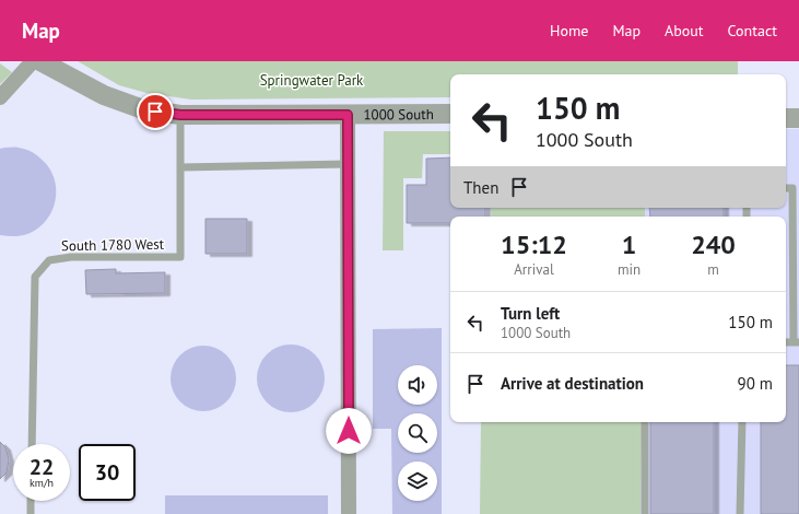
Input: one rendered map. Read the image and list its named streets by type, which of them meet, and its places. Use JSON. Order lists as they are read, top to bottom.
{
  "streets": {
    "street": ["1000 South"],
    "lane": ["South 1780 West"]
  },
  "crossings": [
    ["1000 South", "South 1780 West"]
  ],
  "parks": ["Springwater Park"],
  "page": {
    "header": "Map",
    "nav": [
      "Home",
      "Map",
      "About",
      "Contact"
    ],
    "turn": ["150 m", "1000 South"],
    "then": "Then",
    "eta": [
      "15:12",
      "Arrival",
      "1",
      "min",
      "240",
      "m"
    ],
    "list": [
      {
        "name": "Turn left",
        "note": "1000 South",
        "value": "150 m"
      },
      {
        "name": "Arrive at destination",
        "value": "90 m"
      }
    ],
    "speed": "22 km/h",
    "limit": "30"
  }
}
